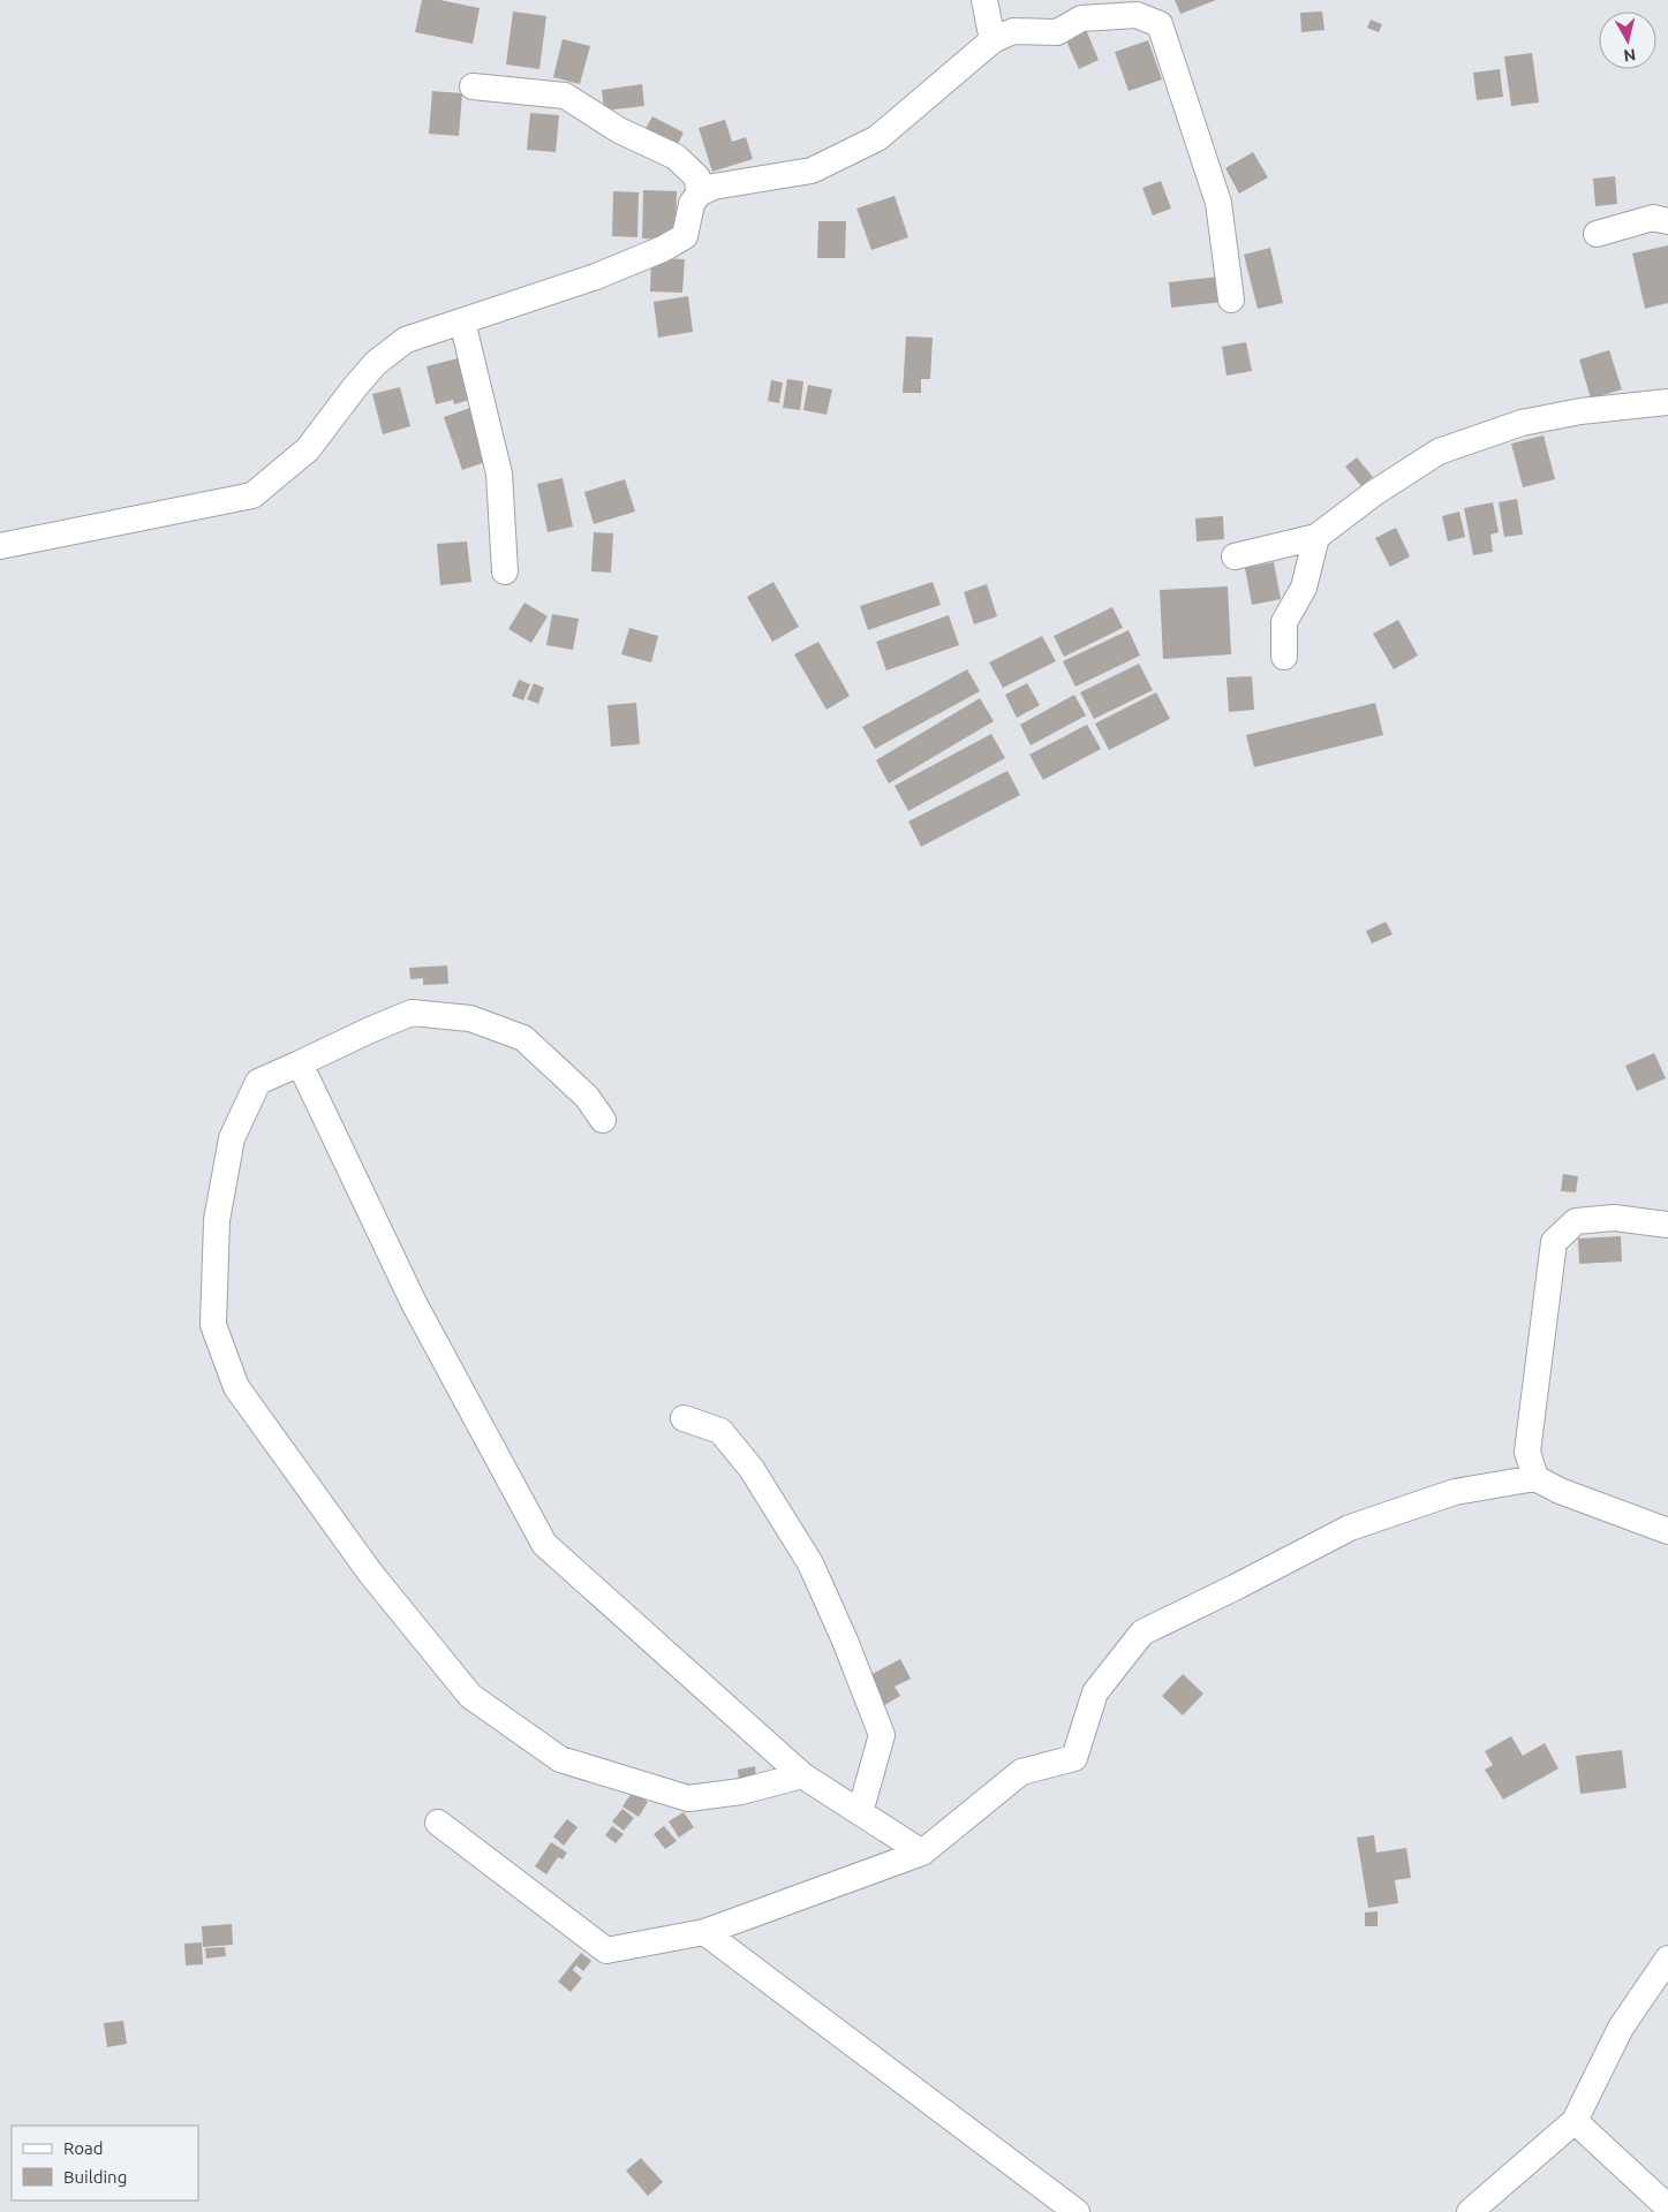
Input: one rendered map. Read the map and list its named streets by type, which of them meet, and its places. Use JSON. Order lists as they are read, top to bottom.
{
  "legend": ["Road", "Building"],
  "north": "bottom"
}
